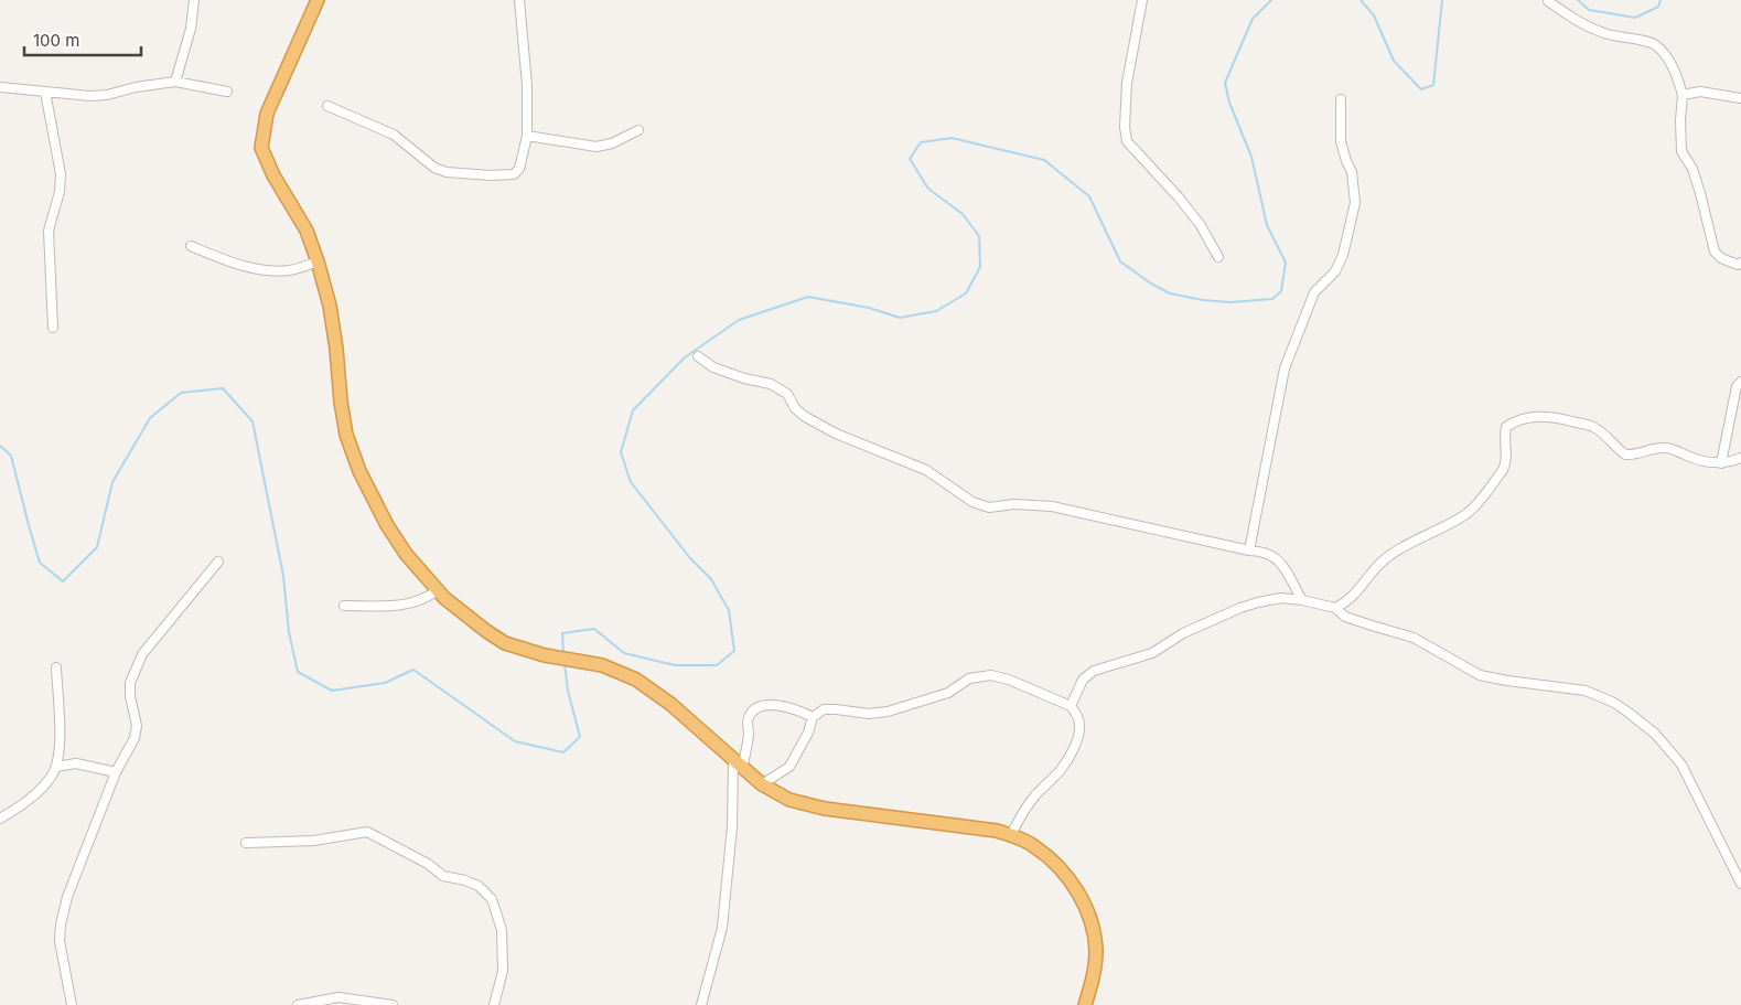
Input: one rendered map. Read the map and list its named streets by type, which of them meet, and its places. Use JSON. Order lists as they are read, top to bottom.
{
  "scale_bar": "100 m"
}
